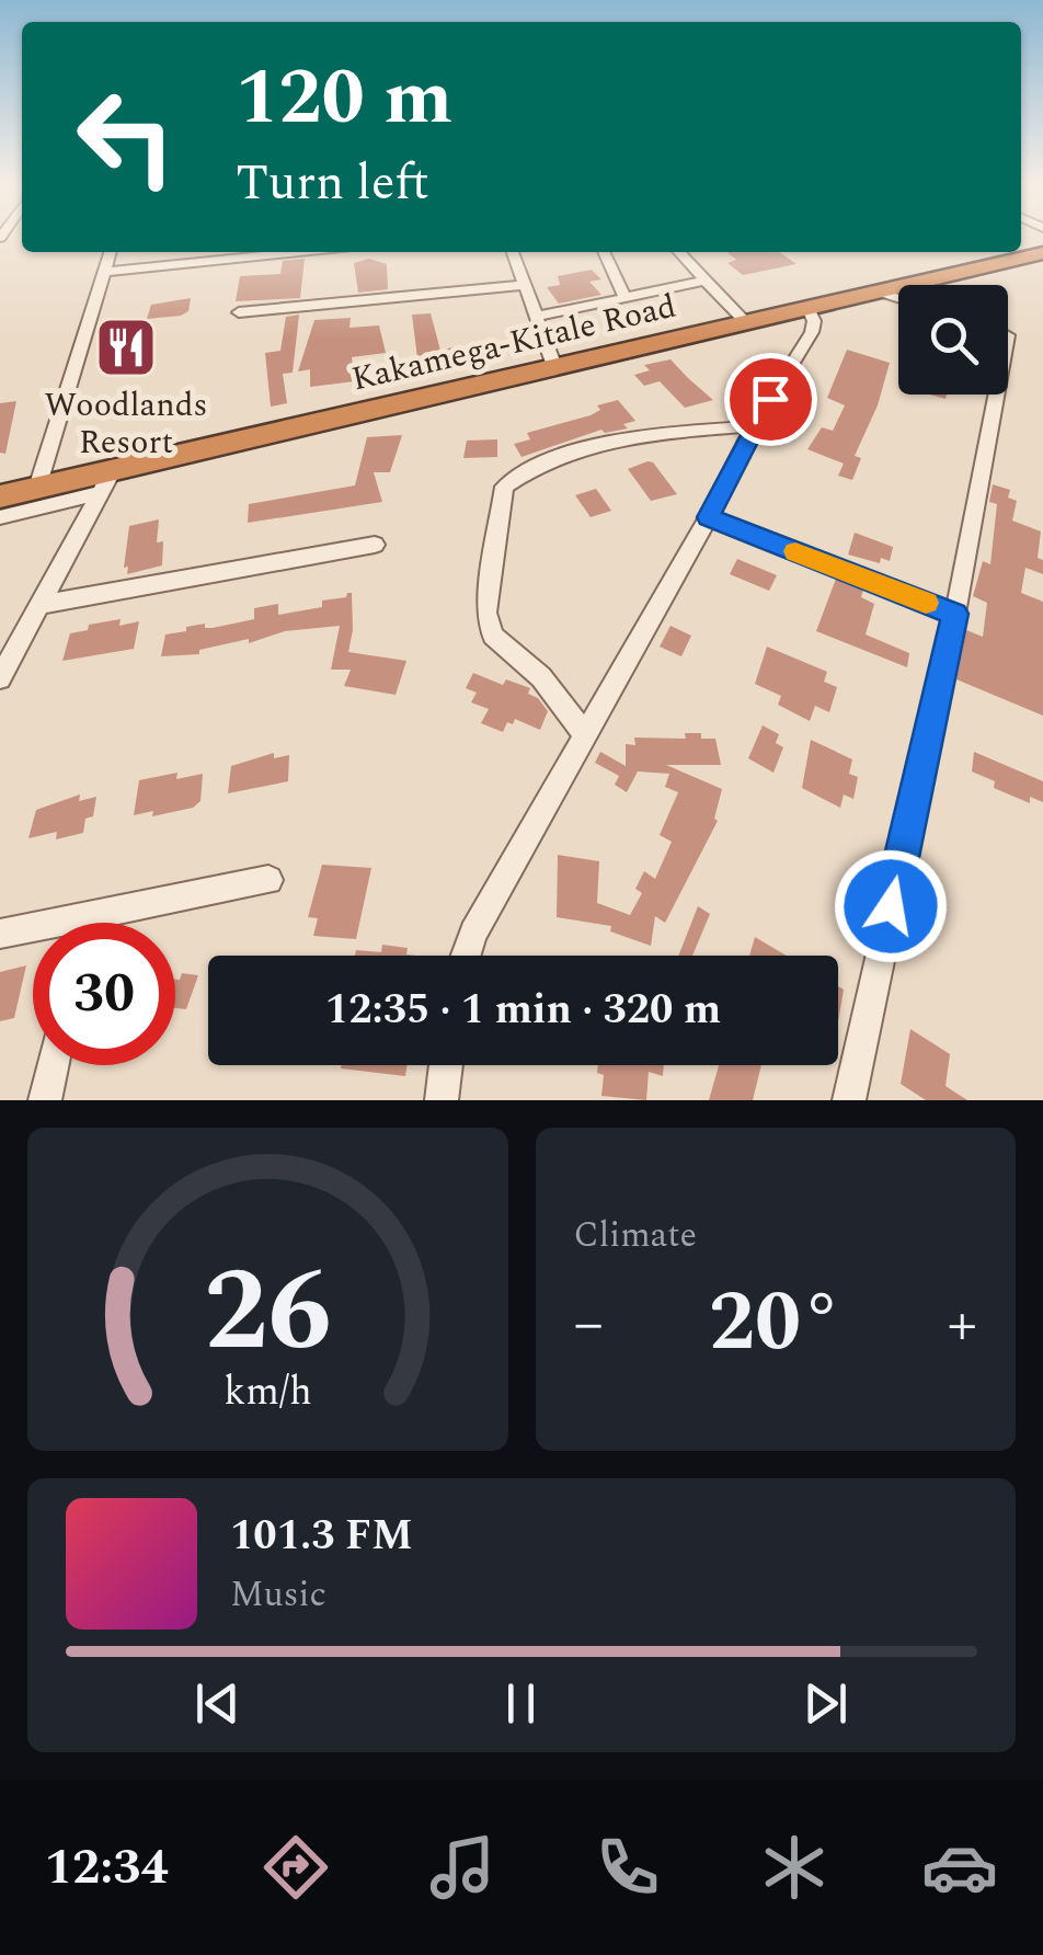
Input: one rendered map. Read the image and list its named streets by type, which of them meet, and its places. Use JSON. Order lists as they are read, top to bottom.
{
  "streets": {
    "highway": ["Kakamega-Kitale Road"]
  },
  "places": {
    "restaurant": ["Woodlands Resort"]
  },
  "page": {
    "turn": ["120 m", "Turn left"],
    "limit": "30",
    "trip": "12:35 · 1 min · 320 m",
    "tile": "Climate",
    "heat": ["−", "20°", "+"],
    "song": ["101.3 FM", "Music"],
    "tabs": "12:34",
    "gauge": ["26", "km/h"]
  }
}
